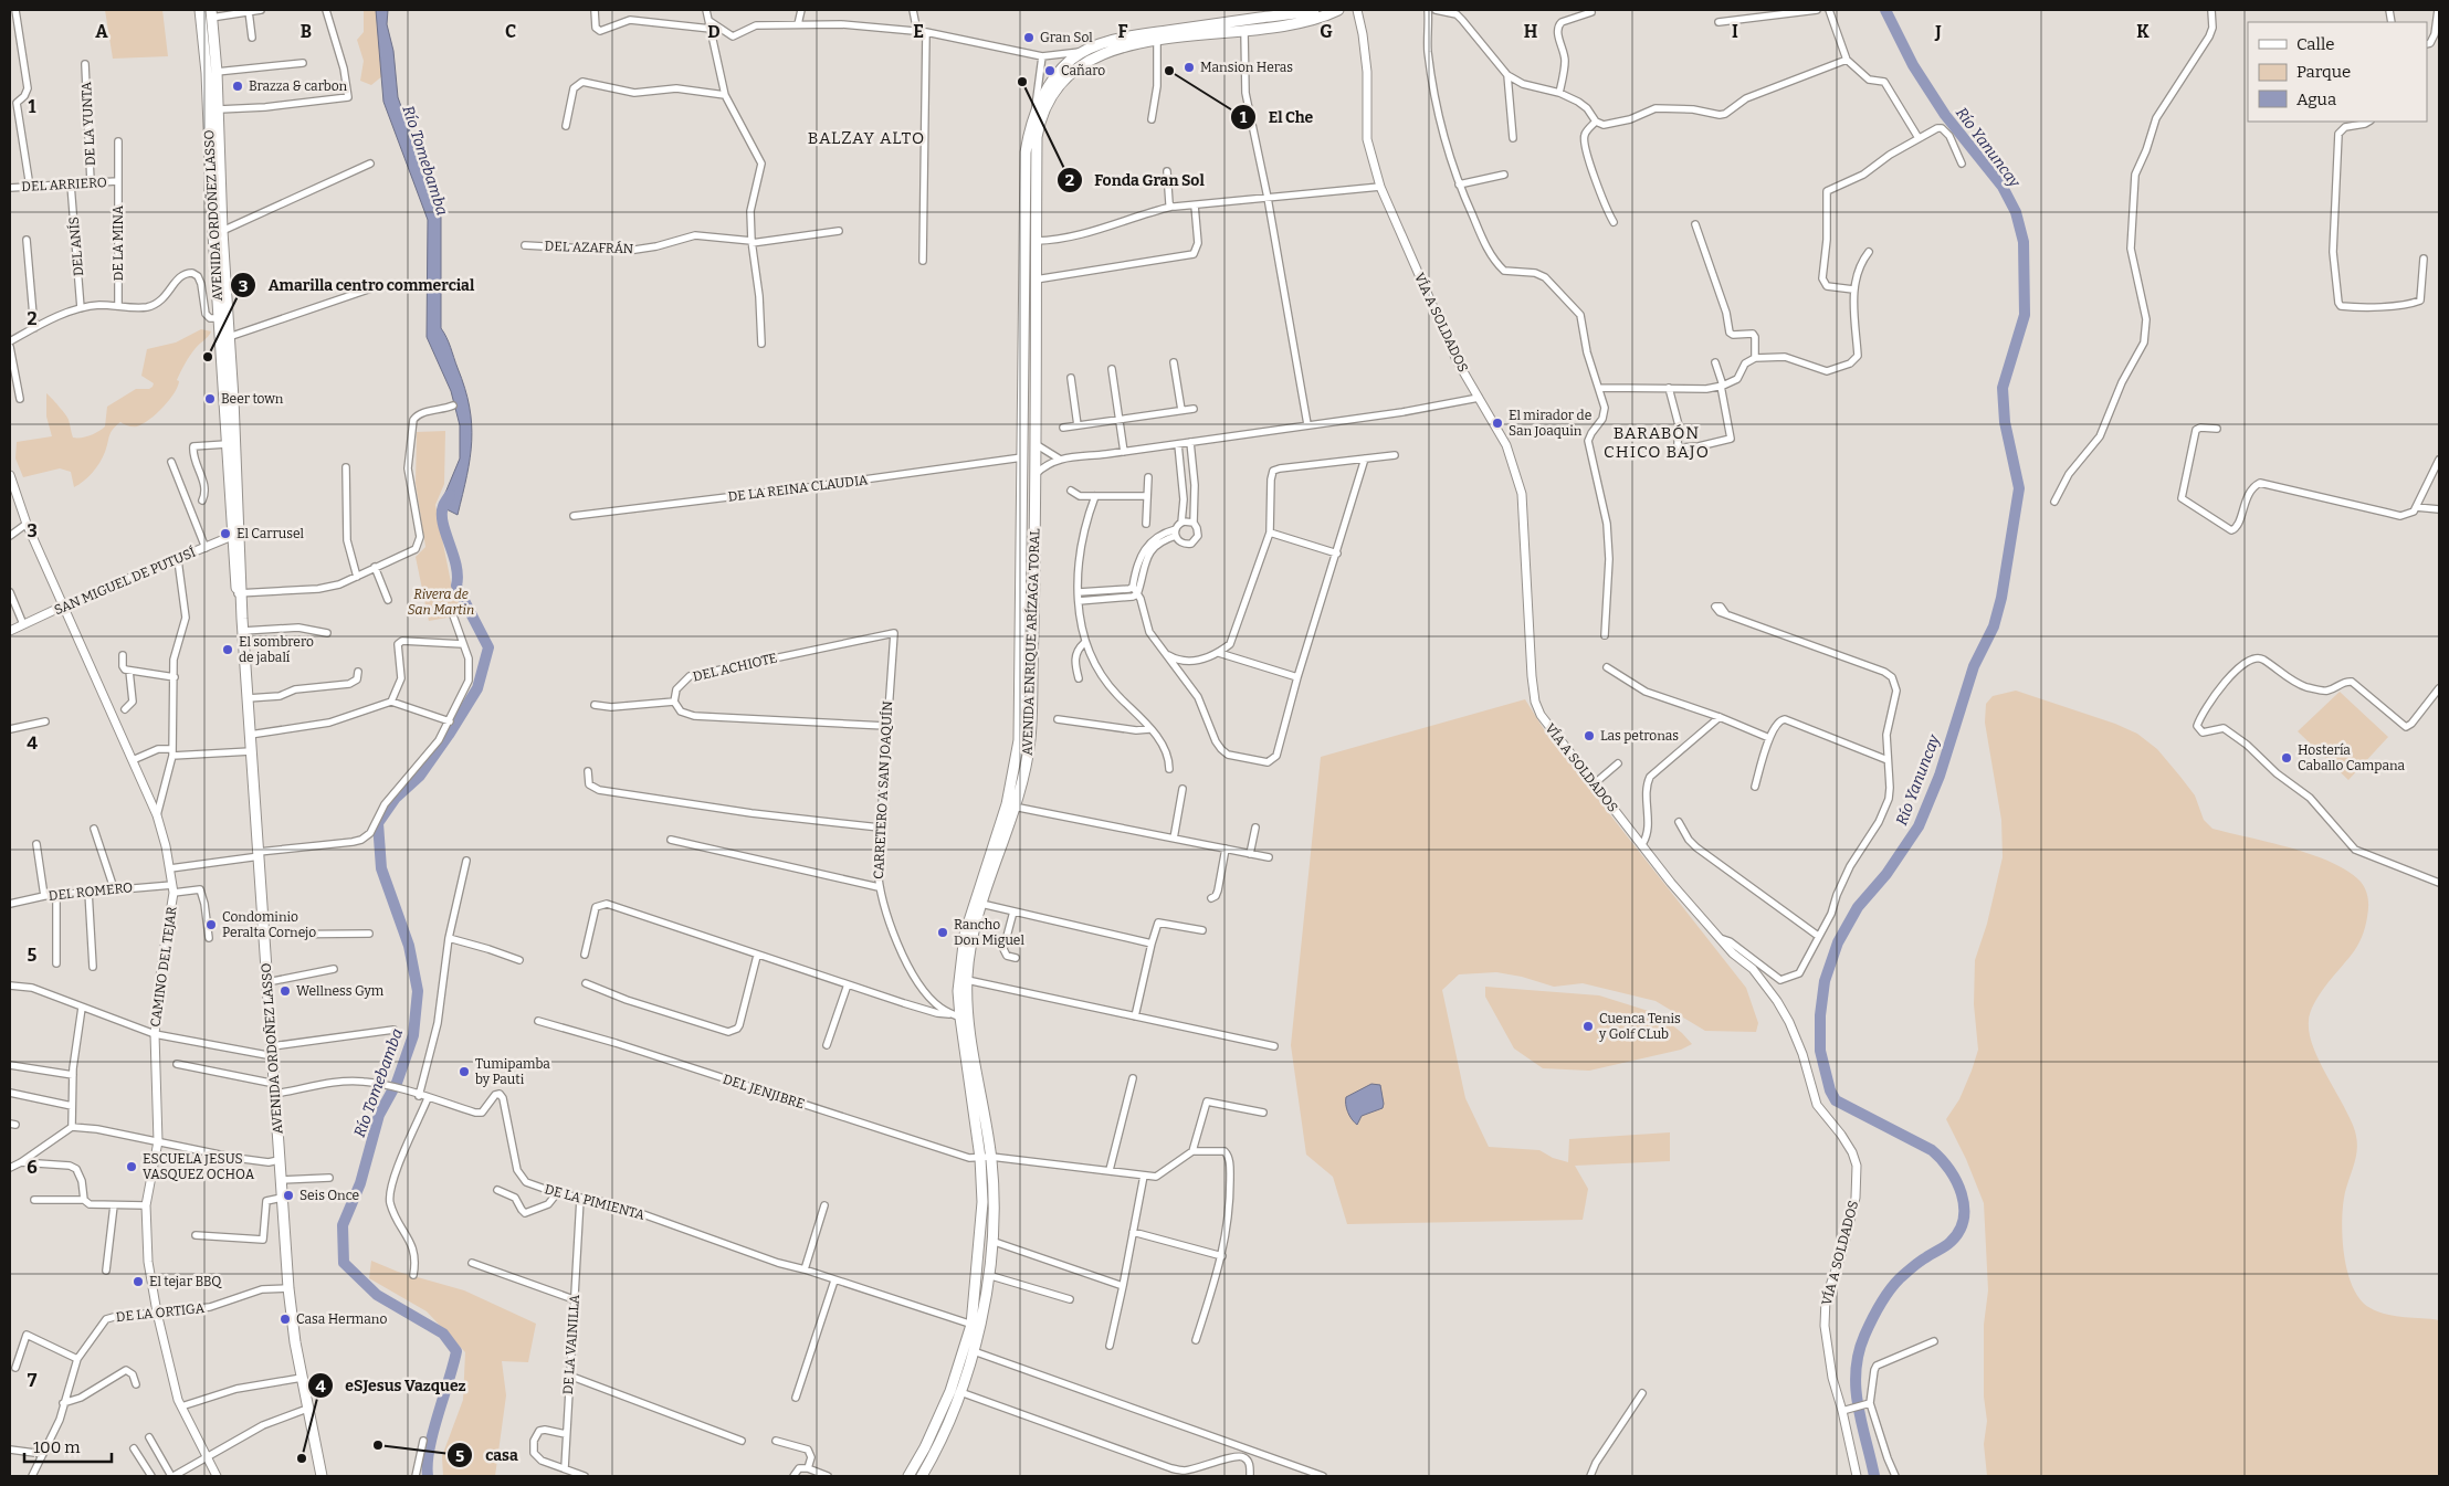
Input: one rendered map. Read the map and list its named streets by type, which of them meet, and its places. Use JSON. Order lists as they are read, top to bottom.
{
  "streets": {
    "main road": ["AVENIDA ORDOÑEZ LASSO", "AVENIDA ENRIQUE ARÍZAGA TORAL"],
    "street": [
      "DE LA YUNTA",
      "DEL ARRIERO",
      "DE LA MINA",
      "DEL ANÍS",
      "DEL AZAFRÁN",
      "VÍA A SOLDADOS",
      "DE LA REINA CLAUDIA",
      "SAN MIGUEL DE PUTUSÍ",
      "DEL ACHIOTE",
      "CARRETERO A SAN JOAQUÍN",
      "DEL ROMERO",
      "CAMINO DEL TEJAR",
      "DEL JENJIBRE",
      "DE LA PIMIENTA",
      "DE LA ORTIGA",
      "DE LA VAINILLA"
    ]
  },
  "crossings": [
    ["DE LA YUNTA", "DEL ARRIERO"],
    ["DEL ARRIERO", "DE LA MINA"],
    ["DEL ARRIERO", "DEL ANÍS"],
    ["AVENIDA ORDOÑEZ LASSO", "SAN MIGUEL DE PUTUSÍ"],
    ["AVENIDA ORDOÑEZ LASSO", "DE LA PIMIENTA"],
    ["AVENIDA ORDOÑEZ LASSO", "DE LA ORTIGA"],
    ["DE LA REINA CLAUDIA", "AVENIDA ENRIQUE ARÍZAGA TORAL"],
    ["SAN MIGUEL DE PUTUSÍ", "CAMINO DEL TEJAR"],
    ["AVENIDA ENRIQUE ARÍZAGA TORAL", "CARRETERO A SAN JOAQUÍN"],
    ["AVENIDA ENRIQUE ARÍZAGA TORAL", "DEL JENJIBRE"],
    ["AVENIDA ENRIQUE ARÍZAGA TORAL", "DE LA PIMIENTA"],
    ["DEL ACHIOTE", "CARRETERO A SAN JOAQUÍN"],
    ["DEL ROMERO", "CAMINO DEL TEJAR"],
    ["CAMINO DEL TEJAR", "DE LA ORTIGA"],
    ["DE LA PIMIENTA", "DE LA VAINILLA"]
  ],
  "districts": ["BALZAY ALTO", "BARABÓN CHICO BAJO"],
  "water": ["Río Yanuncay", "Río Tomebamba"],
  "parks": ["Rivera de San Martin"],
  "places": [
    "Gran Sol",
    "Mansion Heras",
    "Cañaro",
    "El Che",
    "Fonda Gran Sol",
    "Brazza & carbon",
    "Amarilla centro commercial",
    "Beer town",
    "El mirador de San Joaquin",
    "El Carrusel",
    "El sombrero de jabalí",
    "Las petronas",
    "Hostería Caballo Campana",
    "Condominio Peralta Cornejo",
    "Rancho Don Miguel",
    "Wellness Gym",
    "Cuenca Tenis y Golf CLub",
    "Tumipamba by Pauti",
    "ESCUELA JESUS VASQUEZ OCHOA",
    "Seis Once",
    "El tejar BBQ",
    "Casa Hermano",
    "casa",
    "eSJesus Vazquez"
  ],
  "legend": ["Calle", "Parque", "Agua"],
  "scale_bar": "100 m",
  "grid": {
    "columns": [
      "A",
      "B",
      "C",
      "D",
      "E",
      "F",
      "G",
      "H",
      "I",
      "J",
      "K"
    ],
    "rows": [
      "1",
      "2",
      "3",
      "4",
      "5",
      "6",
      "7"
    ]
  }
}
